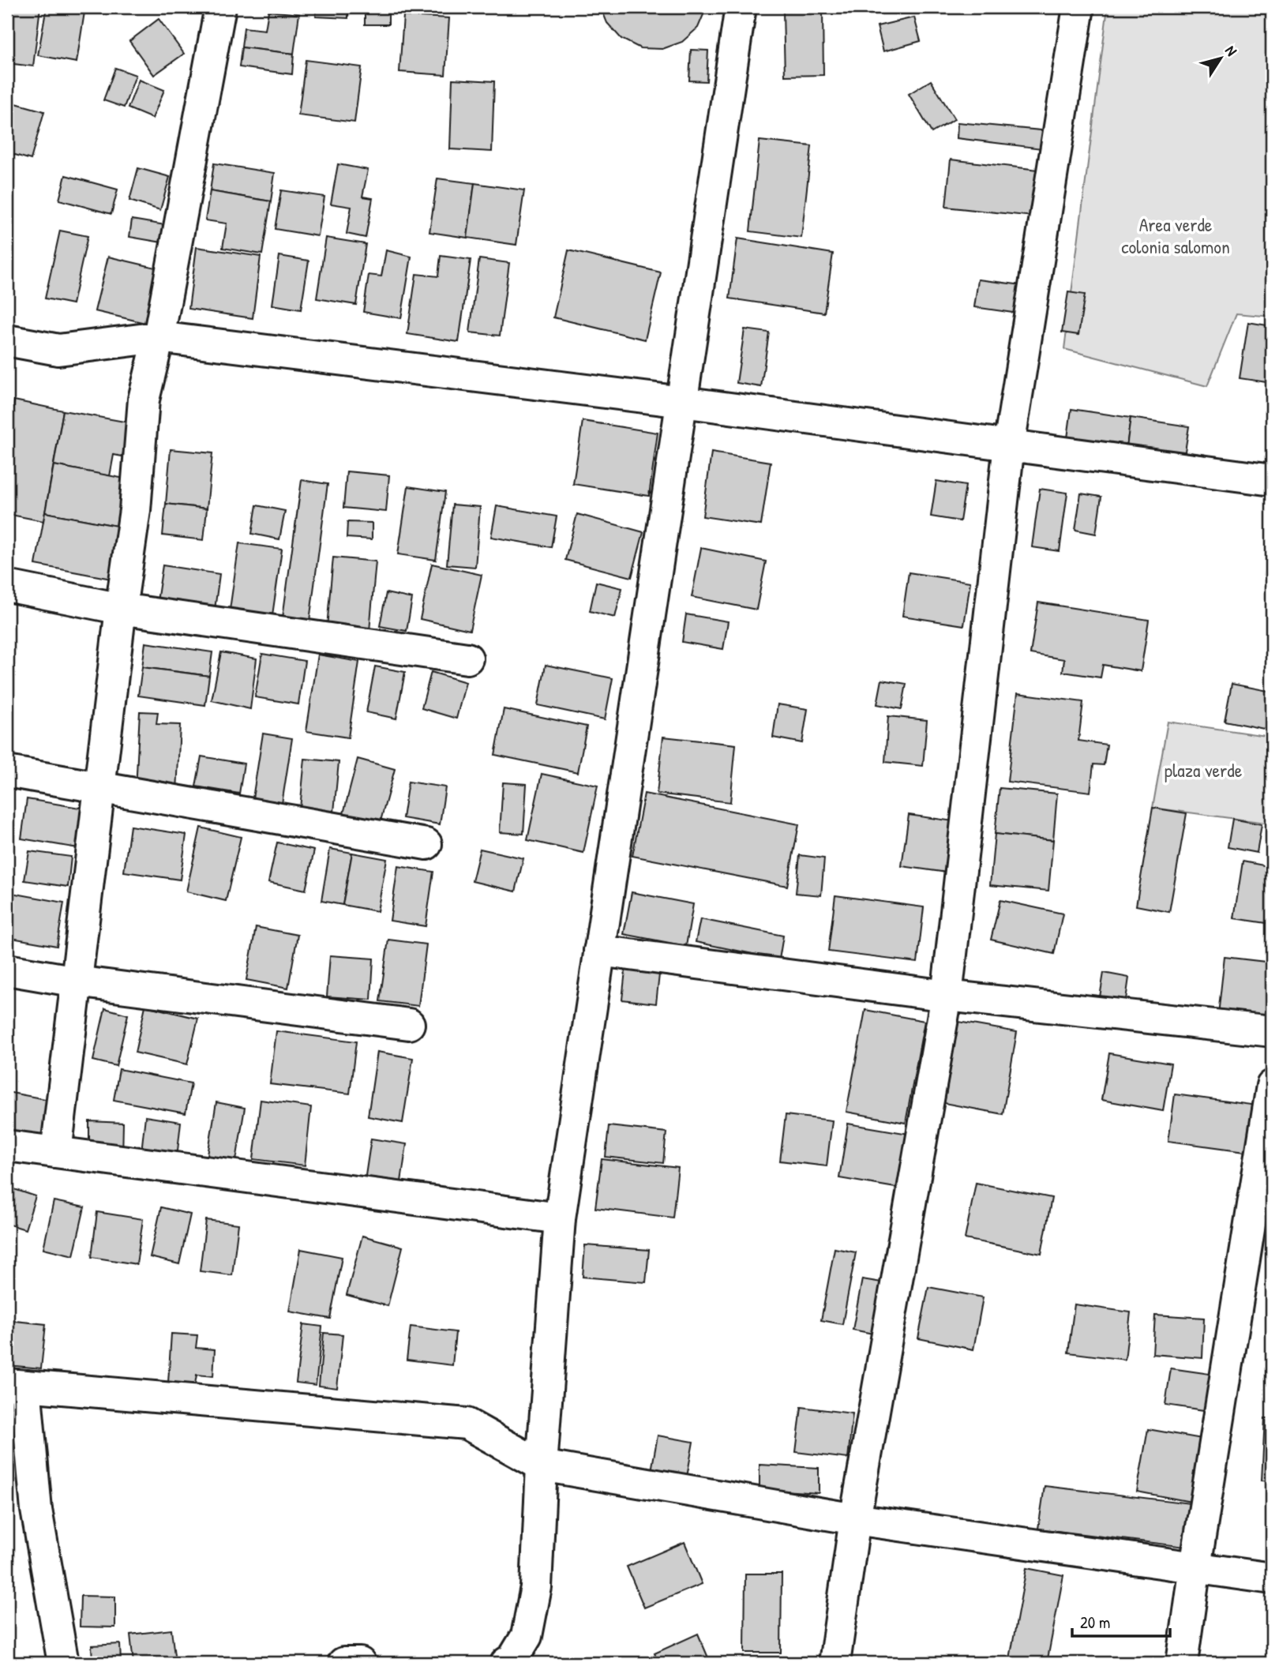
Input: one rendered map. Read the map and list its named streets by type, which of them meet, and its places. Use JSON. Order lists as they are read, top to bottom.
{
  "parks": ["Area verde colonia salomon", "plaza verde"],
  "scale_bar": "20 m",
  "north": "top right"
}
